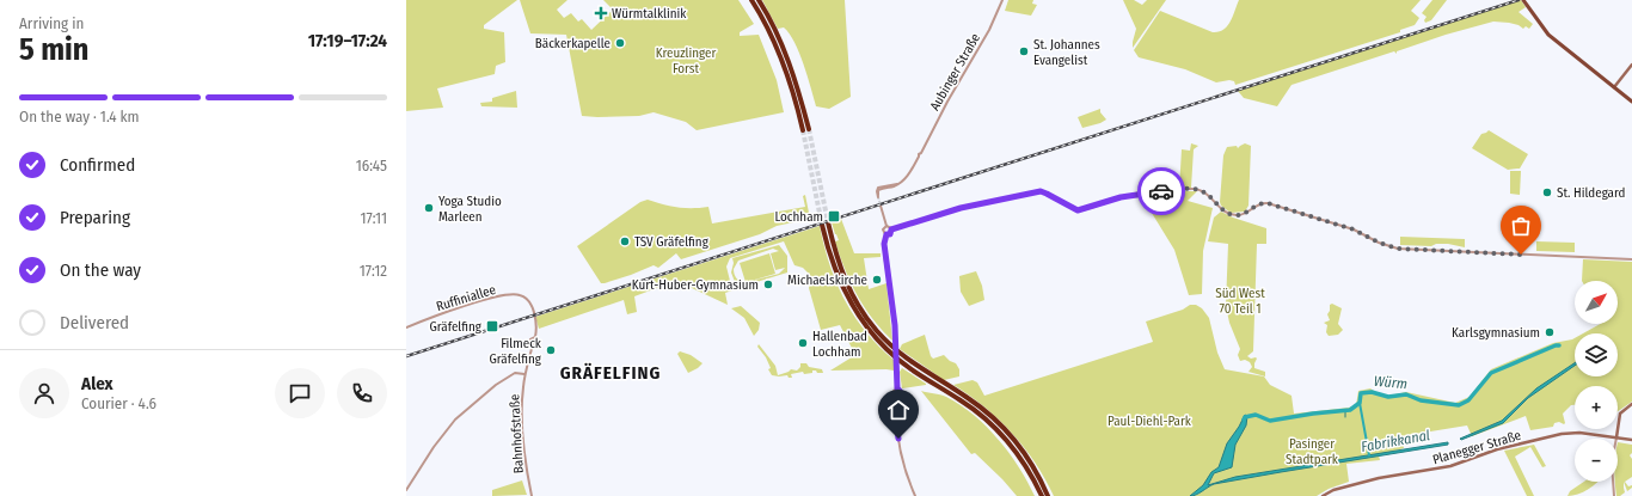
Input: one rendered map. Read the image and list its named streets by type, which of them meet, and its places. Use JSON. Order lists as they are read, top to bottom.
{
  "streets": {
    "main road": ["Planegger Straße"],
    "street": ["Aubinger Straße", "Ruffiniallee", "Bahnhofstraße"]
  },
  "crossings": [
    ["Ruffiniallee", "Bahnhofstraße"]
  ],
  "districts": ["GRÄFELFING"],
  "water": ["Würm", "Fabrikkanal"],
  "parks": [
    "Kreuzlinger Forst",
    "Süd West 70 Teil 1",
    "Paul-Diehl-Park",
    "Pasinger Stadtpark"
  ],
  "places": {
    "health": ["Würmtalklinik"],
    "other": [
      "Bäckerkapelle",
      "St. Johannes Evangelist",
      "St. Hildegard",
      "Yoga Studio Marleen",
      "TSV Gräfelfing",
      "Michaelskirche",
      "Kurt-Huber-Gymnasium",
      "Karlsgymnasium",
      "Hallenbad Lochham",
      "Filmeck Gräfelfing"
    ],
    "transit": ["Lochham", "Gräfelfing"]
  },
  "north": "top right",
  "page": {
    "heading": ["5 min", "Arriving in", "17:19–17:24"],
    "panel": ["Alex", "Courier · 4.6"],
    "bar": "On the way · 1.4 km",
    "list": [
      ["Confirmed", "16:45"],
      ["Preparing", "17:11"],
      ["On the way", "17:12"],
      "Delivered"
    ],
    "map_buttons": ["+", "−"]
  }
}
